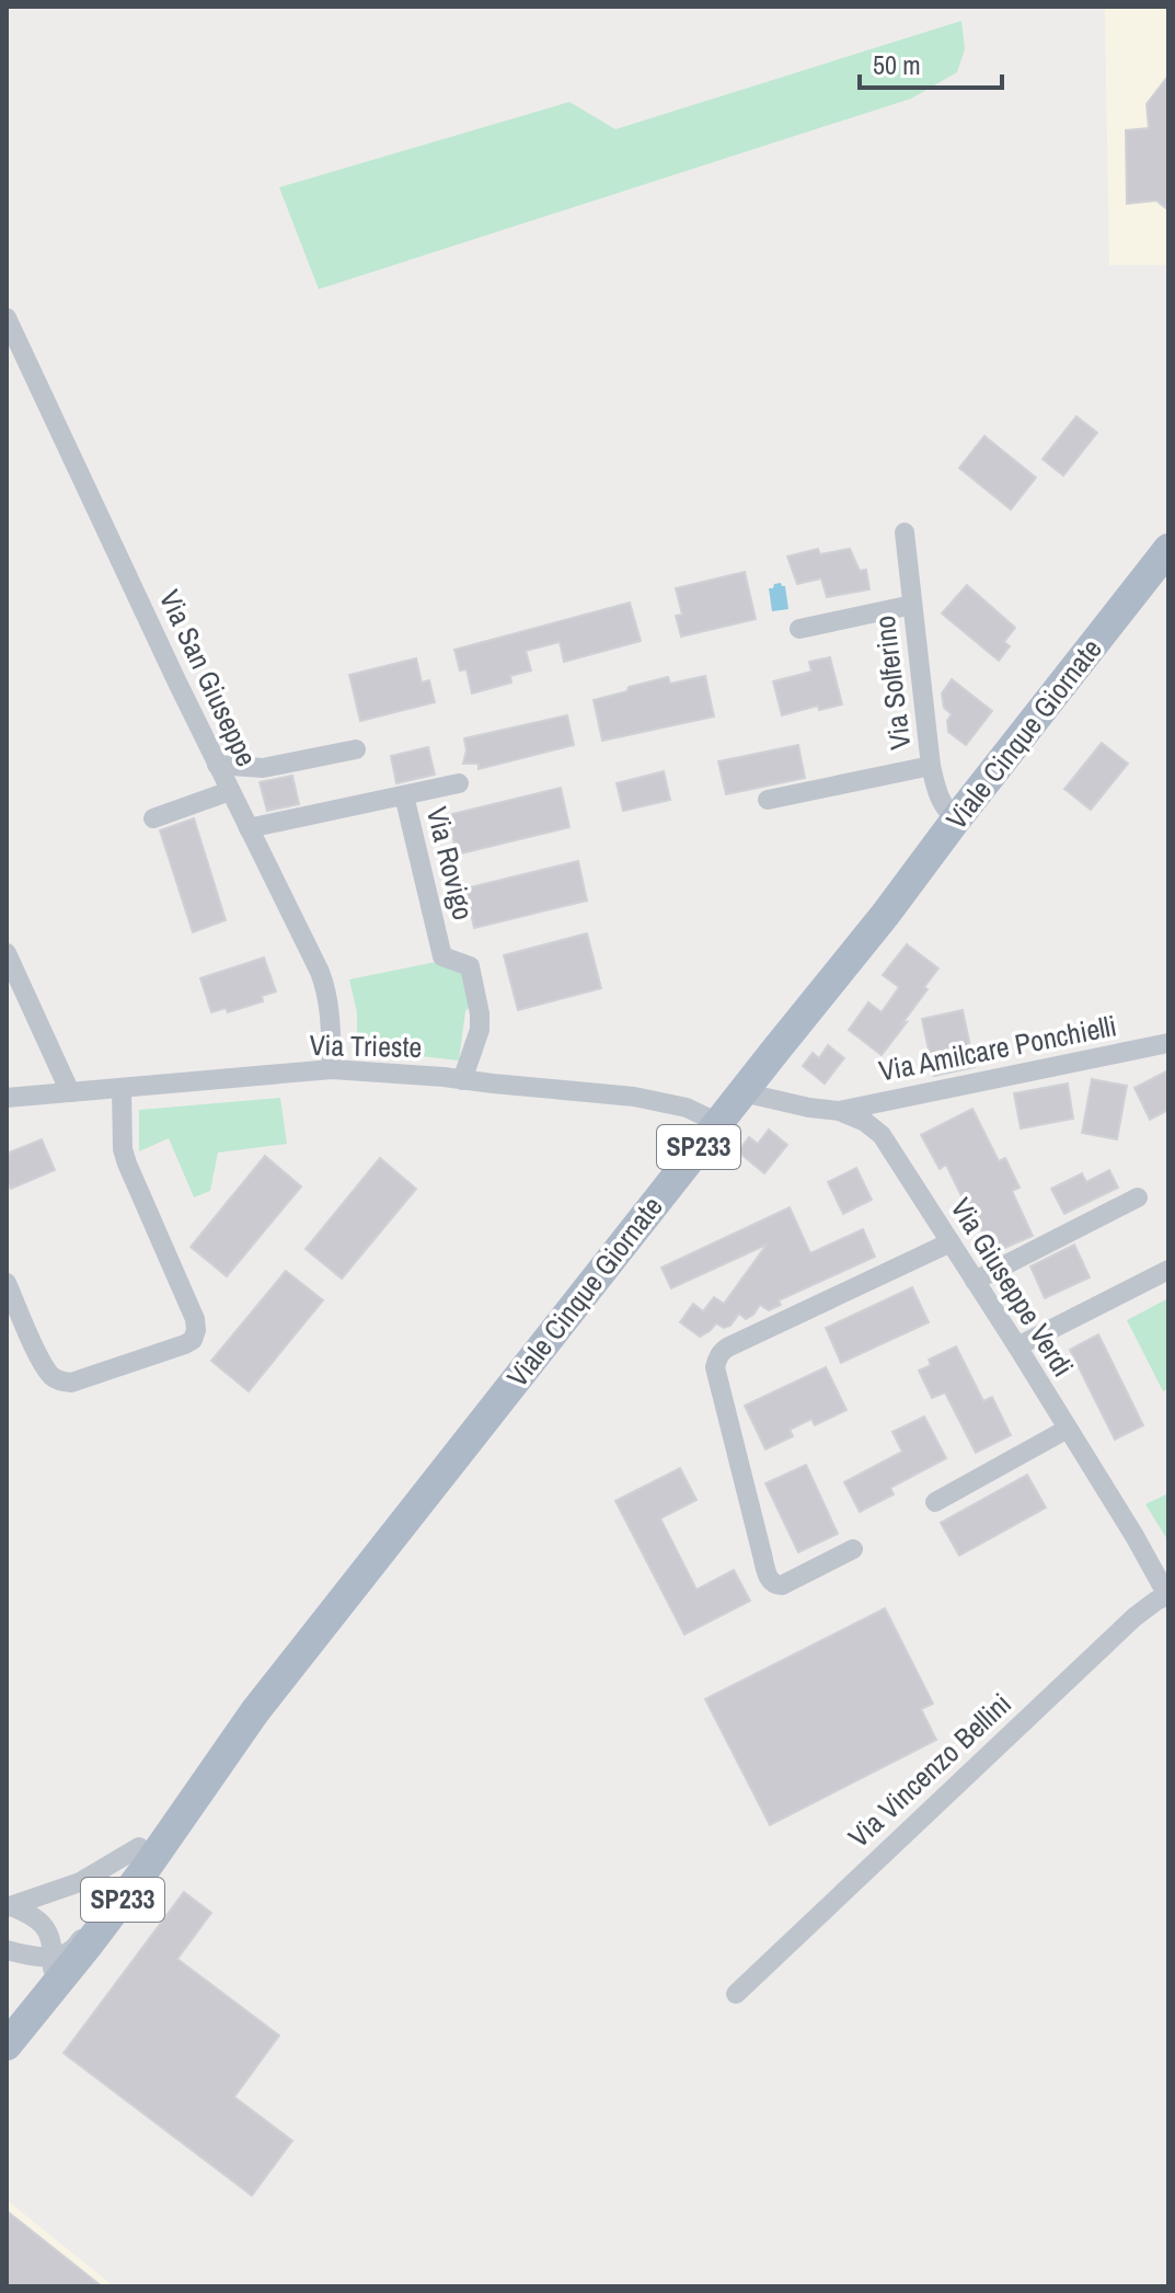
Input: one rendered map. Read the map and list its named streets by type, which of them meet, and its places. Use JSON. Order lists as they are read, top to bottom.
{
  "streets": {
    "main road": ["Viale Cinque Giornate", "SP233"],
    "street": [
      "Via San Giuseppe",
      "Via Solferino",
      "Via Rovigo",
      "Via Trieste",
      "Via Amilcare Ponchielli",
      "Via Giuseppe Verdi",
      "Via Vincenzo Bellini"
    ]
  },
  "crossings": [
    ["Via San Giuseppe", "Via Trieste"],
    ["Via Solferino", "Viale Cinque Giornate"],
    ["Viale Cinque Giornate", "Via Trieste"],
    ["Viale Cinque Giornate", "Via Giuseppe Verdi"],
    ["Via Rovigo", "Via Trieste"],
    ["Via Amilcare Ponchielli", "Via Giuseppe Verdi"],
    ["Via Giuseppe Verdi", "Via Vincenzo Bellini"]
  ],
  "scale_bar": "50 m"
}
